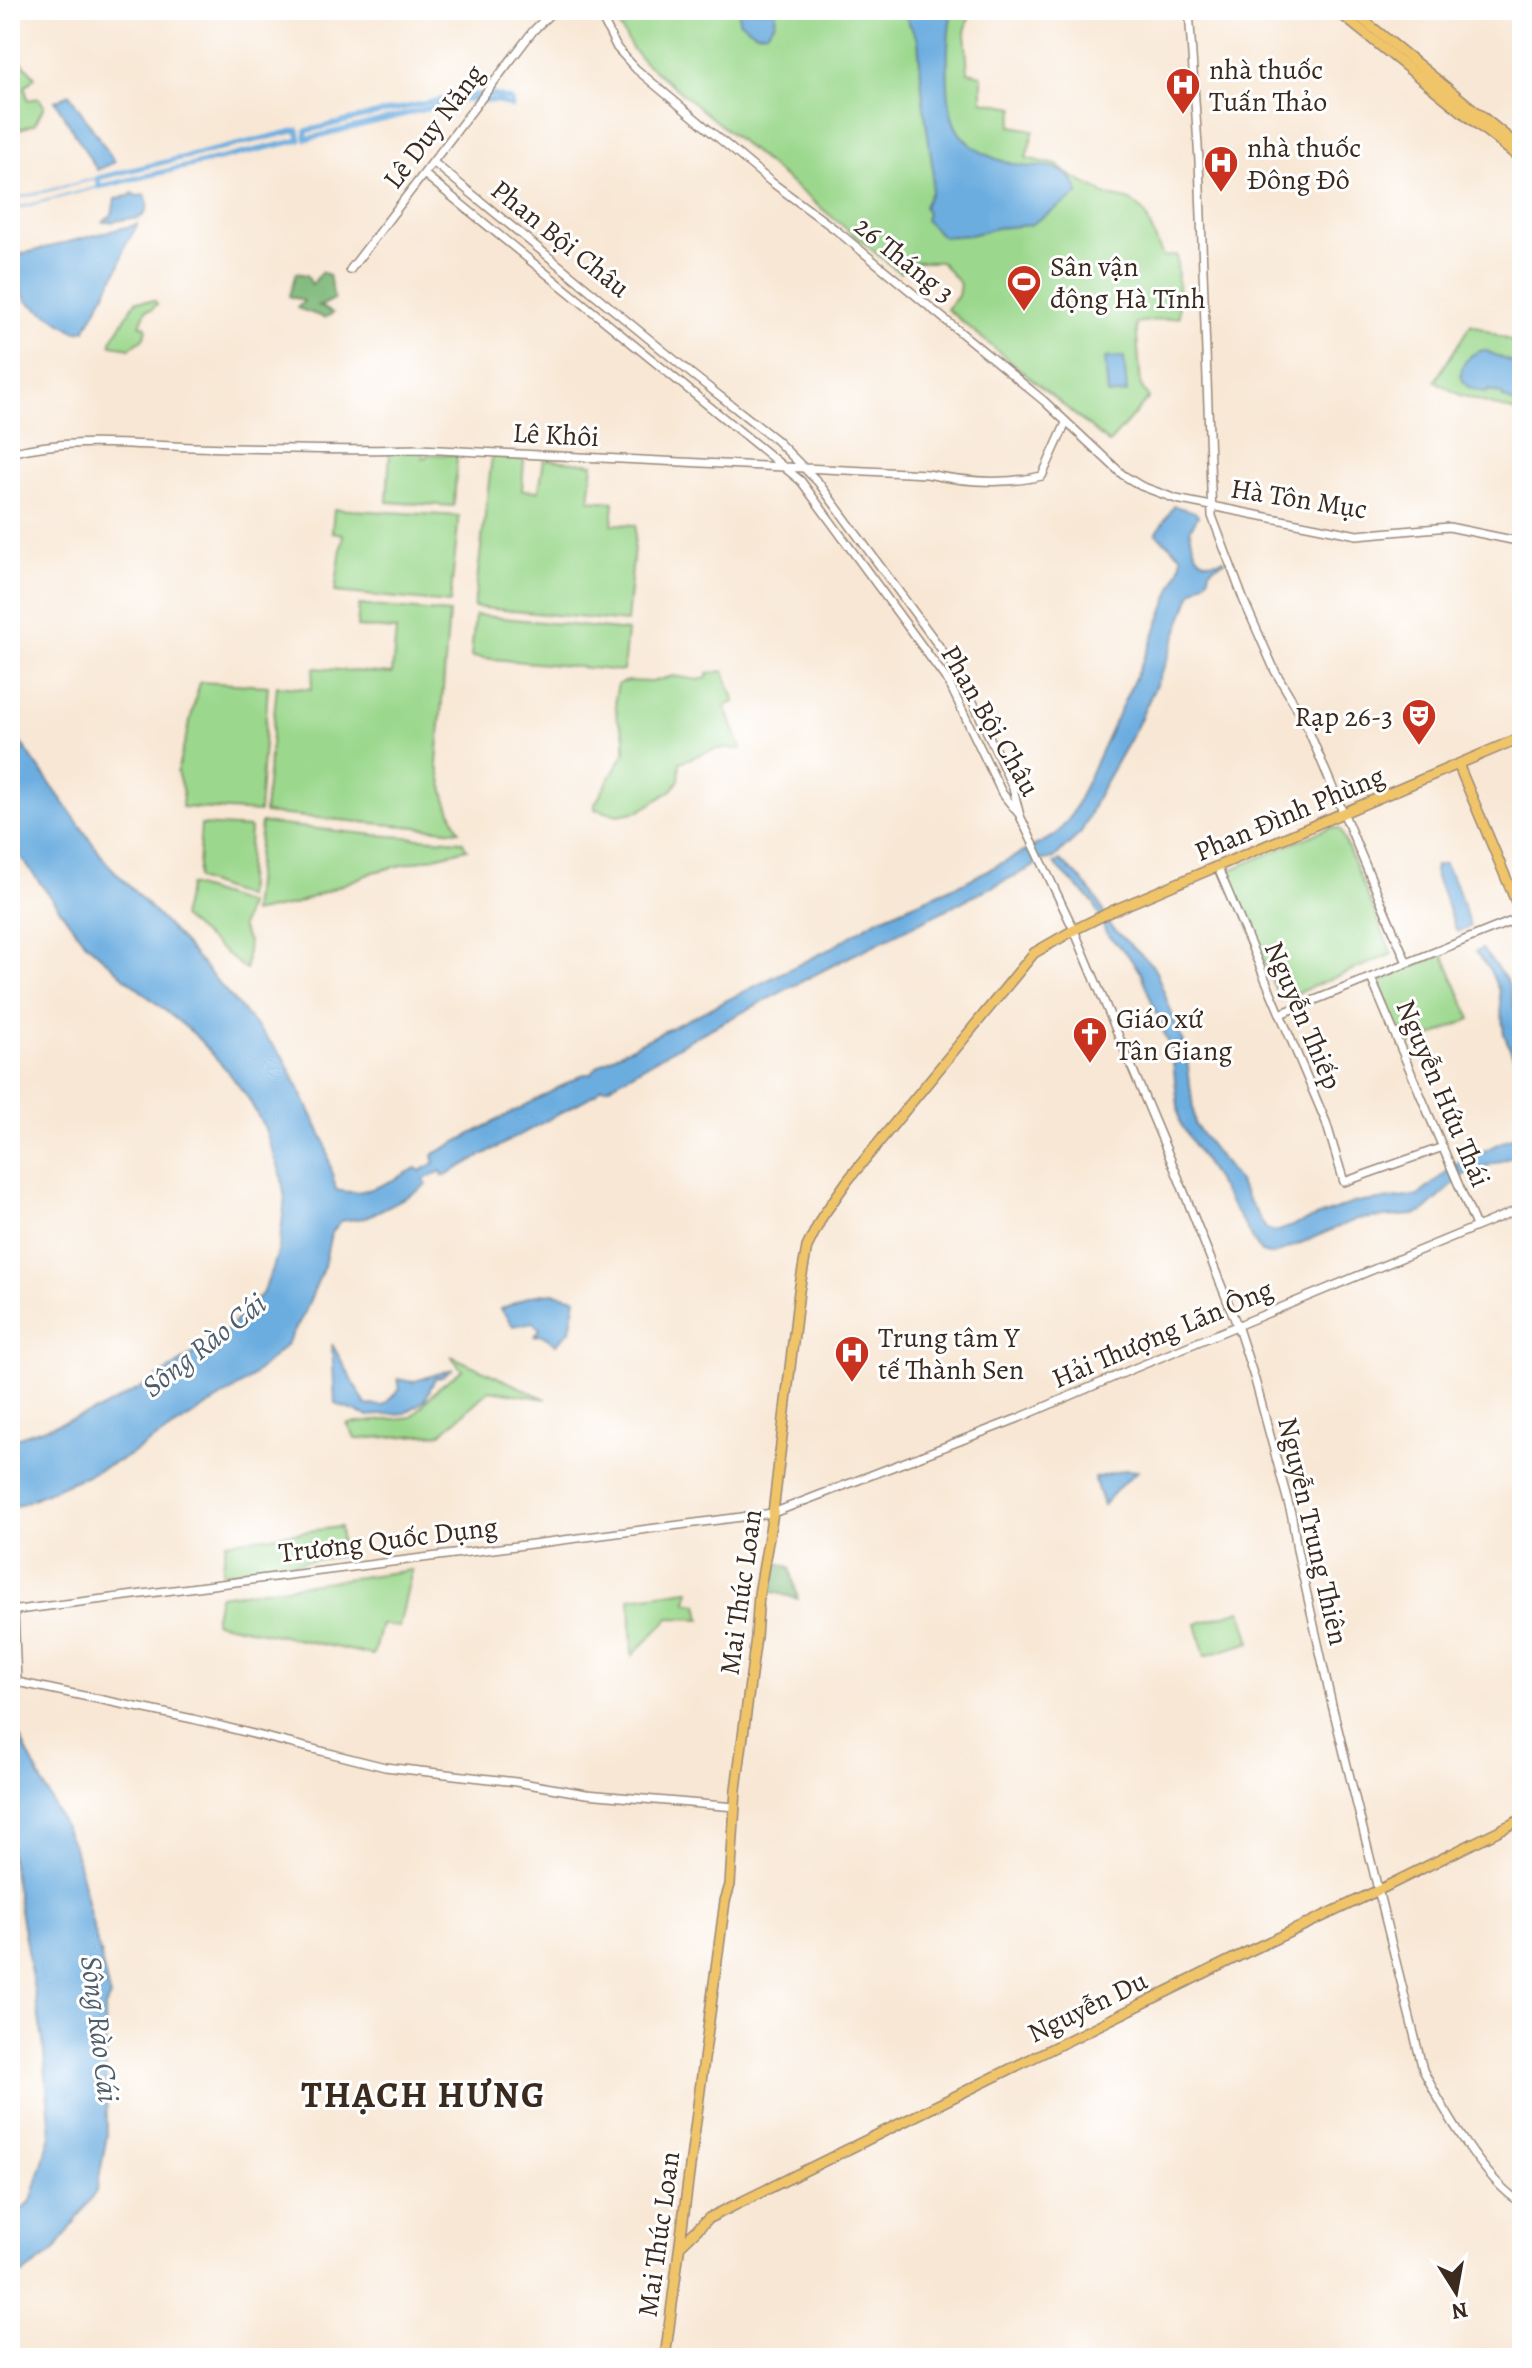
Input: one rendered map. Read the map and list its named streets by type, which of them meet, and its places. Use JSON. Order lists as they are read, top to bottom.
{
  "streets": {
    "main road": ["Phan Đình Phùng", "Mai Thúc Loan", "Nguyễn Du"],
    "street": [
      "Lê Duy Năng",
      "Phan Bội Châu",
      "26 Tháng 3",
      "Lê Khôi",
      "Hà Tôn Mục",
      "Nguyễn Thiếp",
      "Nguyễn Hứu Thái",
      "Hải Thượng Lãn Ông",
      "Nguyễn Trung Thiên",
      "Trương Quốc Dụng"
    ]
  },
  "crossings": [
    ["Lê Duy Năng", "Phan Bội Châu"],
    ["Phan Bội Châu", "Lê Khôi"],
    ["Phan Bội Châu", "Nguyễn Trung Thiên"],
    ["26 Tháng 3", "Lê Khôi"],
    ["26 Tháng 3", "Hà Tôn Mục"],
    ["Phan Đình Phùng", "Nguyễn Thiếp"],
    ["Phan Đình Phùng", "Nguyễn Trung Thiên"],
    ["Phan Đình Phùng", "Mai Thúc Loan"],
    ["Nguyễn Thiếp", "Nguyễn Hứu Thái"],
    ["Nguyễn Hứu Thái", "Hải Thượng Lãn Ông"],
    ["Hải Thượng Lãn Ông", "Nguyễn Trung Thiên"],
    ["Hải Thượng Lãn Ông", "Trương Quốc Dụng"],
    ["Hải Thượng Lãn Ông", "Mai Thúc Loan"],
    ["Nguyễn Trung Thiên", "Mai Thúc Loan"],
    ["Nguyễn Trung Thiên", "Nguyễn Du"],
    ["Trương Quốc Dụng", "Mai Thúc Loan"],
    ["Mai Thúc Loan", "Nguyễn Du"]
  ],
  "districts": ["THẠCH HƯNG"],
  "water": ["Sông Rào Cái"],
  "places": {
    "hospital": ["nhà thuốc Tuấn Thảo", "nhà thuốc Đông Đô", "Trung tâm Y tế Thành Sen"],
    "sports": ["Sân vận động Hà Tĩnh"],
    "theatre": ["Rạp 26-3"],
    "church": ["Giáo xứ Tân Giang"]
  },
  "north": "bottom"
}
